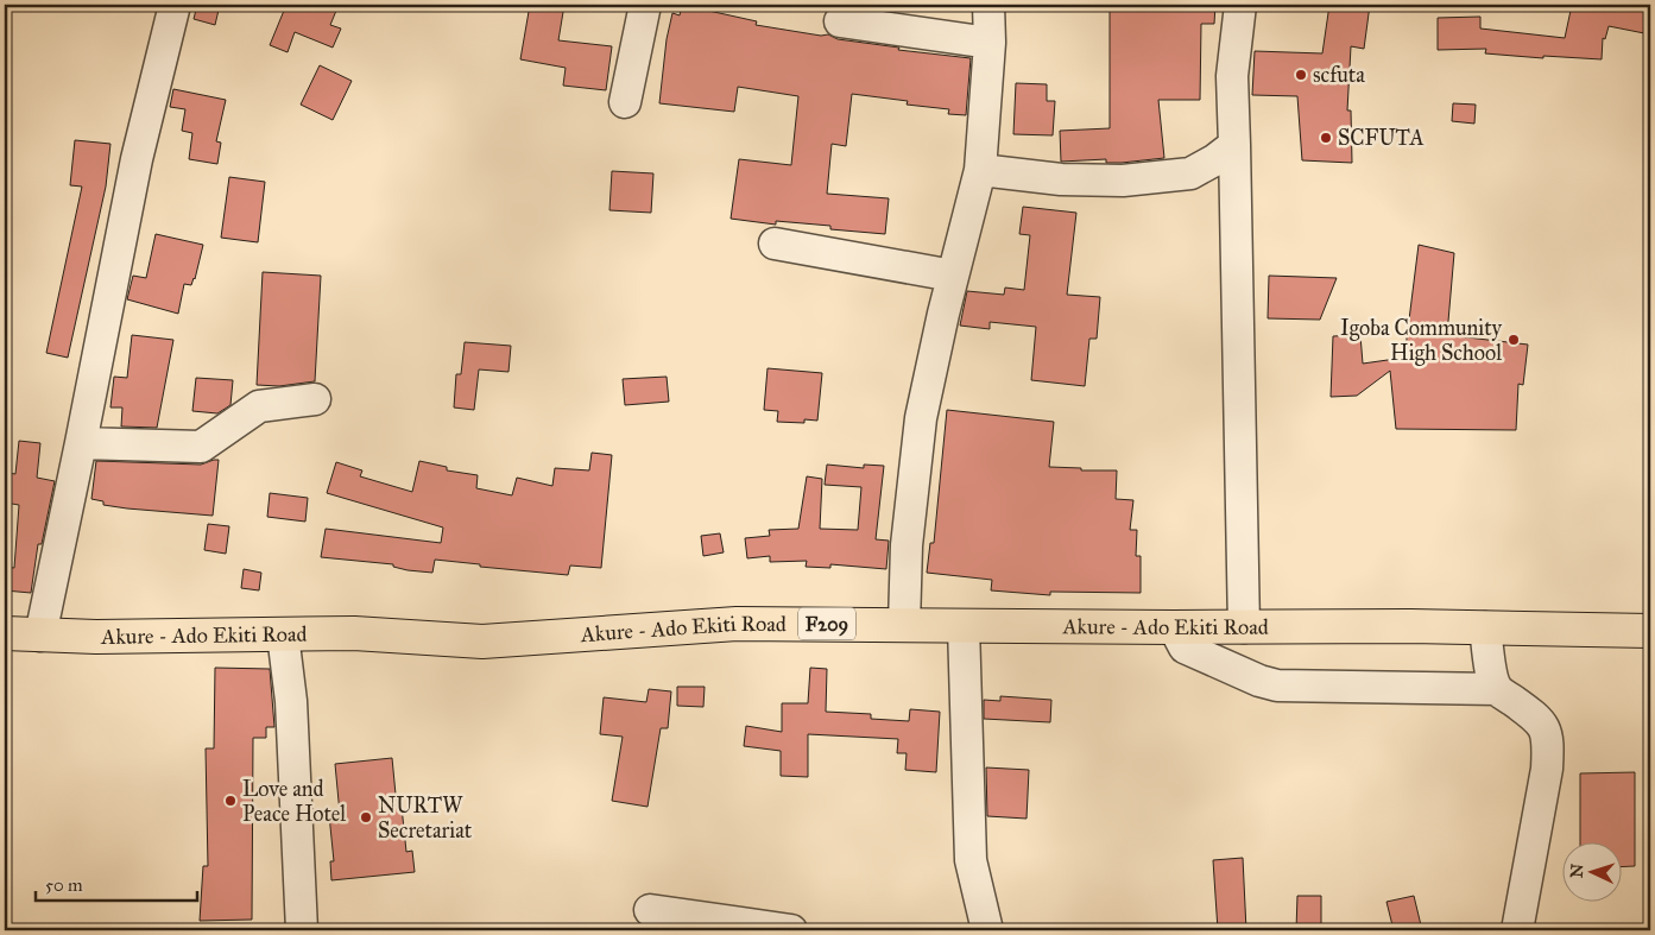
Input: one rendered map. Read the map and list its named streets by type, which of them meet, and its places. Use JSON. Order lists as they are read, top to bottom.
{
  "streets": {
    "main road": ["F209", "Akure - Ado Ekiti Road"]
  },
  "places": [
    "scfuta",
    "SCFUTA",
    "Igoba Community High School",
    "Love and Peace Hotel",
    "NURTW Secretariat"
  ],
  "scale_bar": "50 m",
  "north": "left"
}
